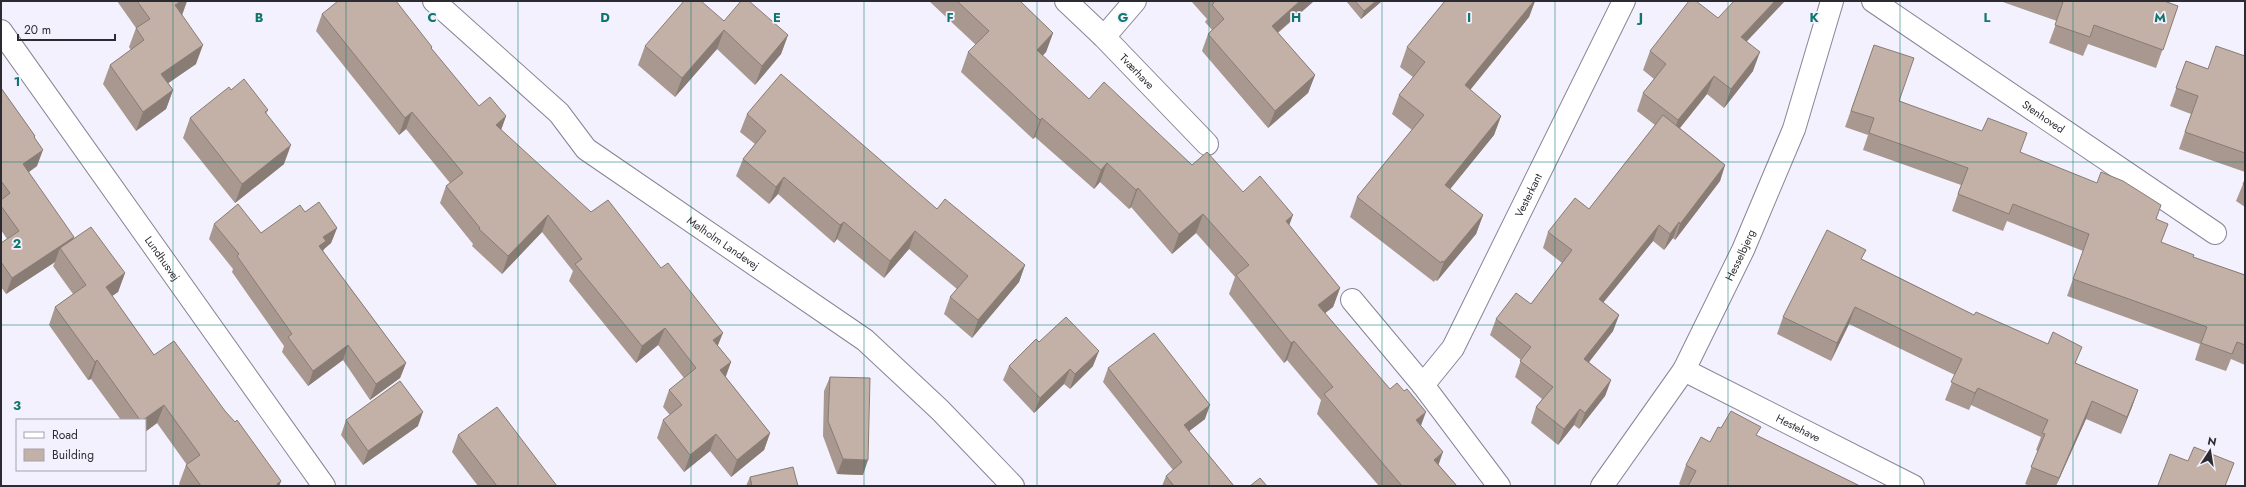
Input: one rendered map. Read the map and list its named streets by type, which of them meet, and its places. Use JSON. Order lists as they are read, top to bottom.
{
  "streets": {
    "street": [
      "Tværhave",
      "Stenhoved",
      "Vesterkant",
      "Mølholm Landevej",
      "Hesselbjerg",
      "Lundhusvej",
      "Hestehave"
    ]
  },
  "crossings": [
    ["Hesselbjerg", "Hestehave"]
  ],
  "legend": ["Road", "Building"],
  "scale_bar": "20 m",
  "north": "top",
  "grid": {
    "columns": [
      "B",
      "C",
      "D",
      "E",
      "F",
      "G",
      "H",
      "I",
      "J",
      "K",
      "L",
      "M"
    ],
    "rows": ["1", "2", "3"]
  }
}
